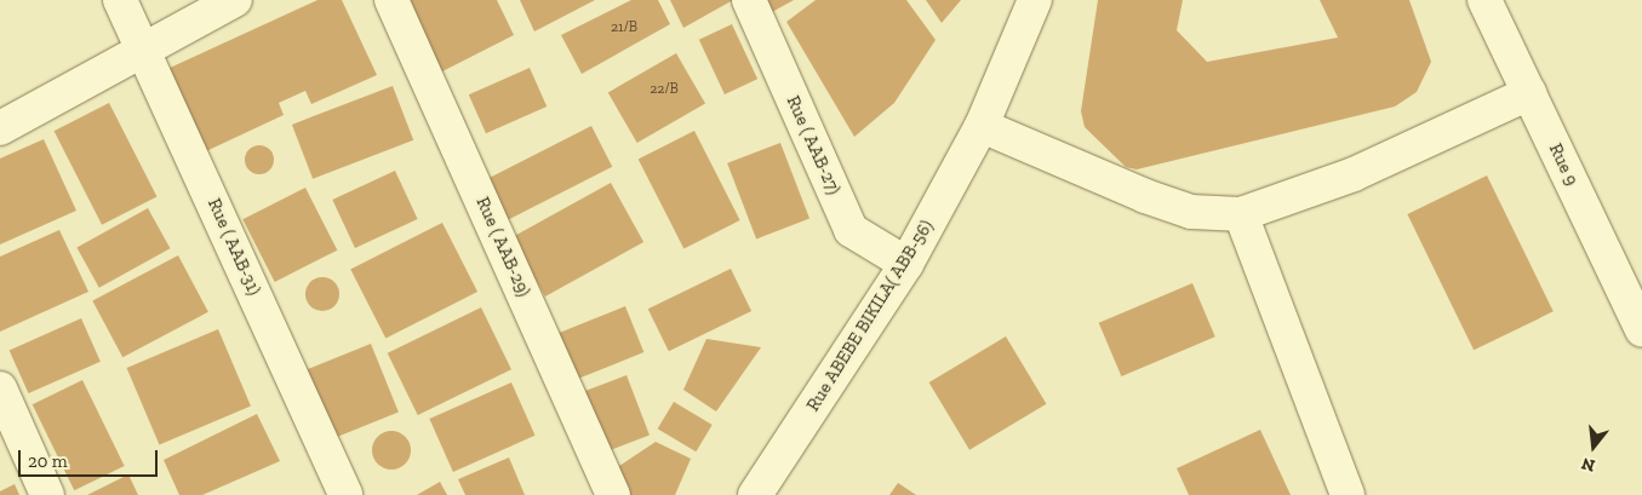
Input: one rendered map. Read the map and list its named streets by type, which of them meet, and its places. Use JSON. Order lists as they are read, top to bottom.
{
  "streets": {
    "street": [
      "Rue ( AAB-27)",
      "Rue 9",
      "Rue ( AAB-31)",
      "Rue ( AAB-29)",
      "Rue ABEBE BIKILA( ABB-56)"
    ]
  },
  "crossings": [
    ["Rue ( AAB-27)", "Rue ABEBE BIKILA( ABB-56)"]
  ],
  "house_numbers": ["21/B", "22/B"],
  "scale_bar": "20 m",
  "north": "bottom"
}
